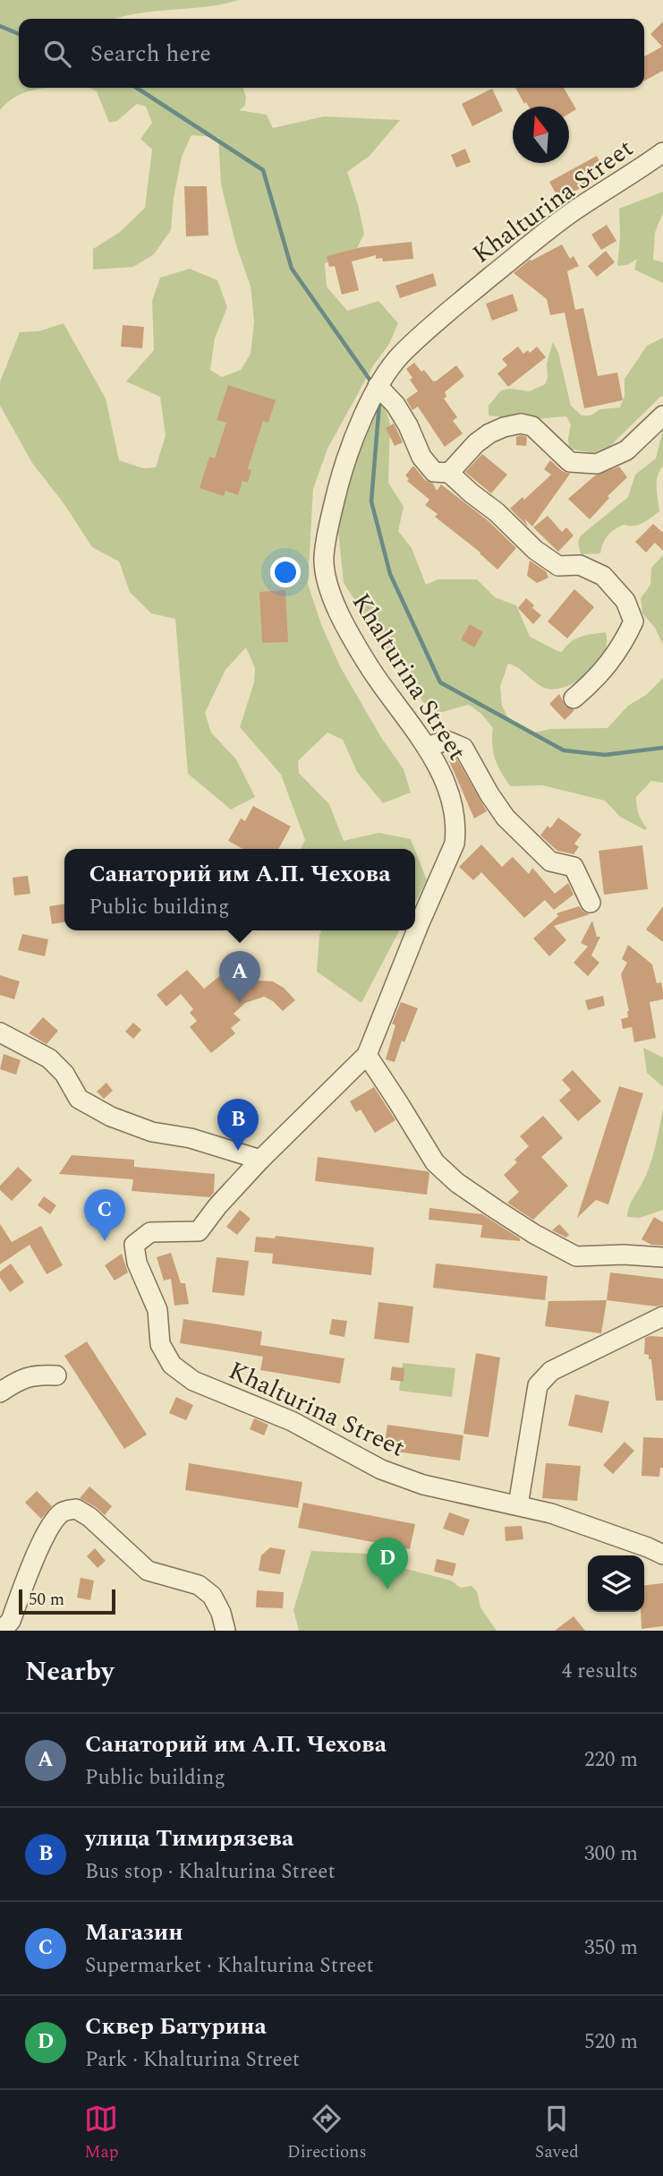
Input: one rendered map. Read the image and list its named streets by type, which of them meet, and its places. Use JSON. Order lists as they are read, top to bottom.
{
  "streets": {
    "street": ["Khalturina Street"]
  },
  "scale_bar": "50 m",
  "north": "top",
  "page": {
    "search": "Search here",
    "popup": ["Санаторий им А.П. Чехова", "Public building"],
    "pins": [
      "A",
      "B",
      "C",
      "D"
    ],
    "scale": "50 m",
    "heading": ["Nearby", "4 results"],
    "list": [
      {
        "mark": "A",
        "name": "Санаторий им А.П. Чехова",
        "note": "Public building",
        "value": "220 m"
      },
      {
        "mark": "B",
        "name": "улица Тимирязева",
        "note": "Bus stop · Khalturina Street",
        "value": "300 m"
      },
      {
        "mark": "C",
        "name": "Магазин",
        "note": "Supermarket · Khalturina Street",
        "value": "350 m"
      },
      {
        "mark": "D",
        "name": "Сквер Батурина",
        "note": "Park · Khalturina Street",
        "value": "520 m"
      }
    ],
    "nav": ["Map", "Directions", "Saved"]
  }
}
